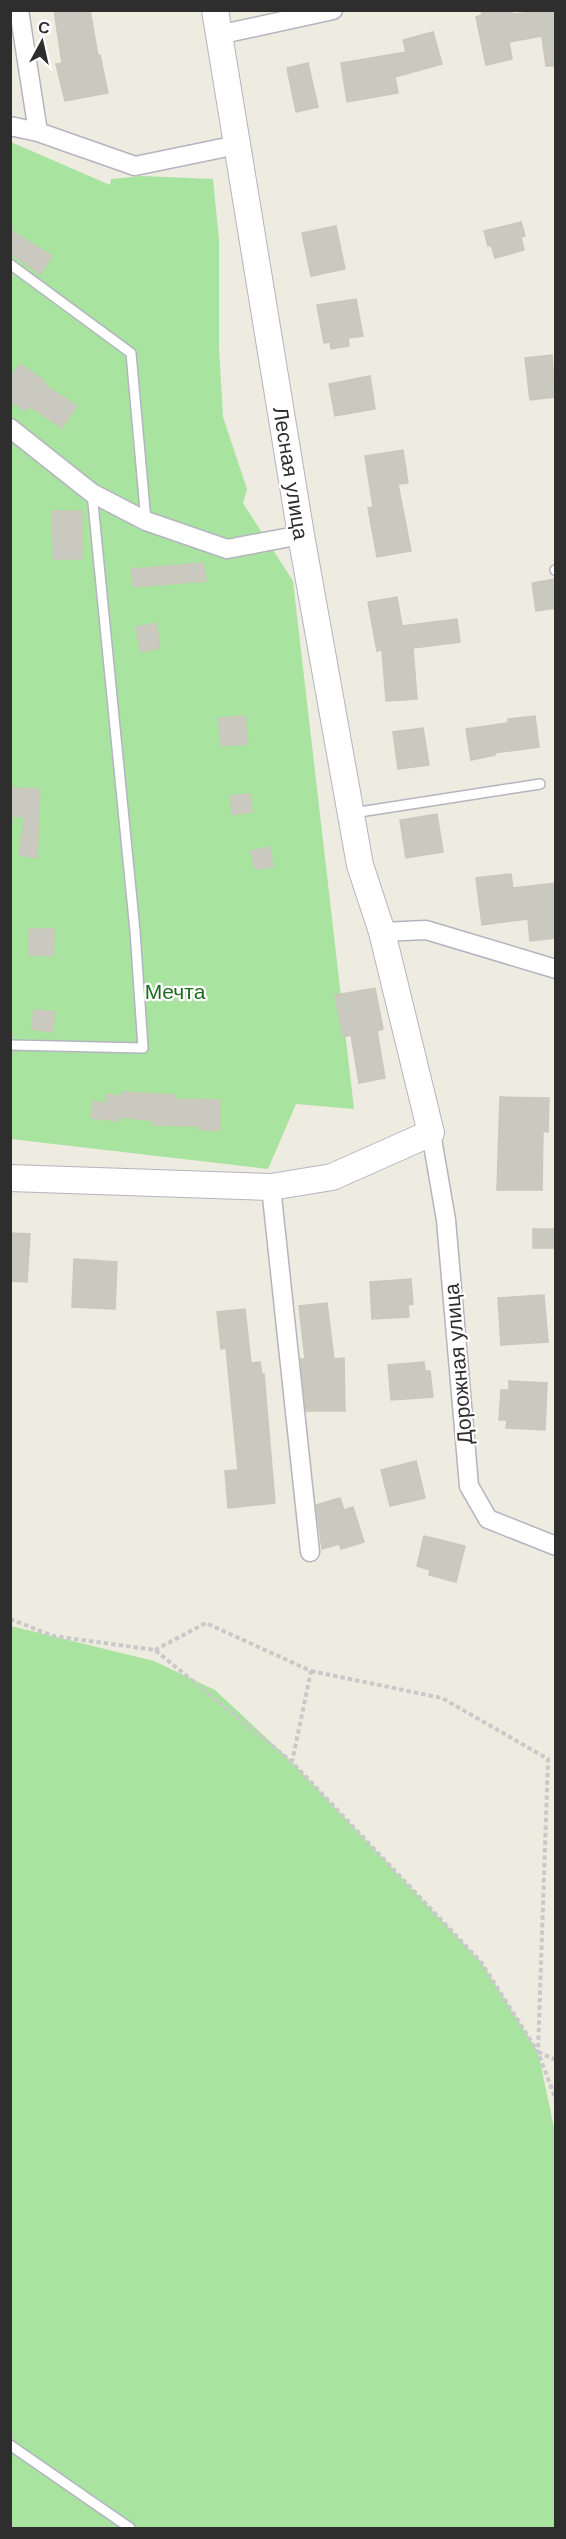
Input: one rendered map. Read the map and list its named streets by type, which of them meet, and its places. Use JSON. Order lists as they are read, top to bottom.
{
  "streets": {
    "street": ["Лесная улица", "Дорожная улица"]
  },
  "crossings": [
    ["Лесная улица", "Дорожная улица"]
  ],
  "parks": ["Мечта"],
  "north": "top"
}
